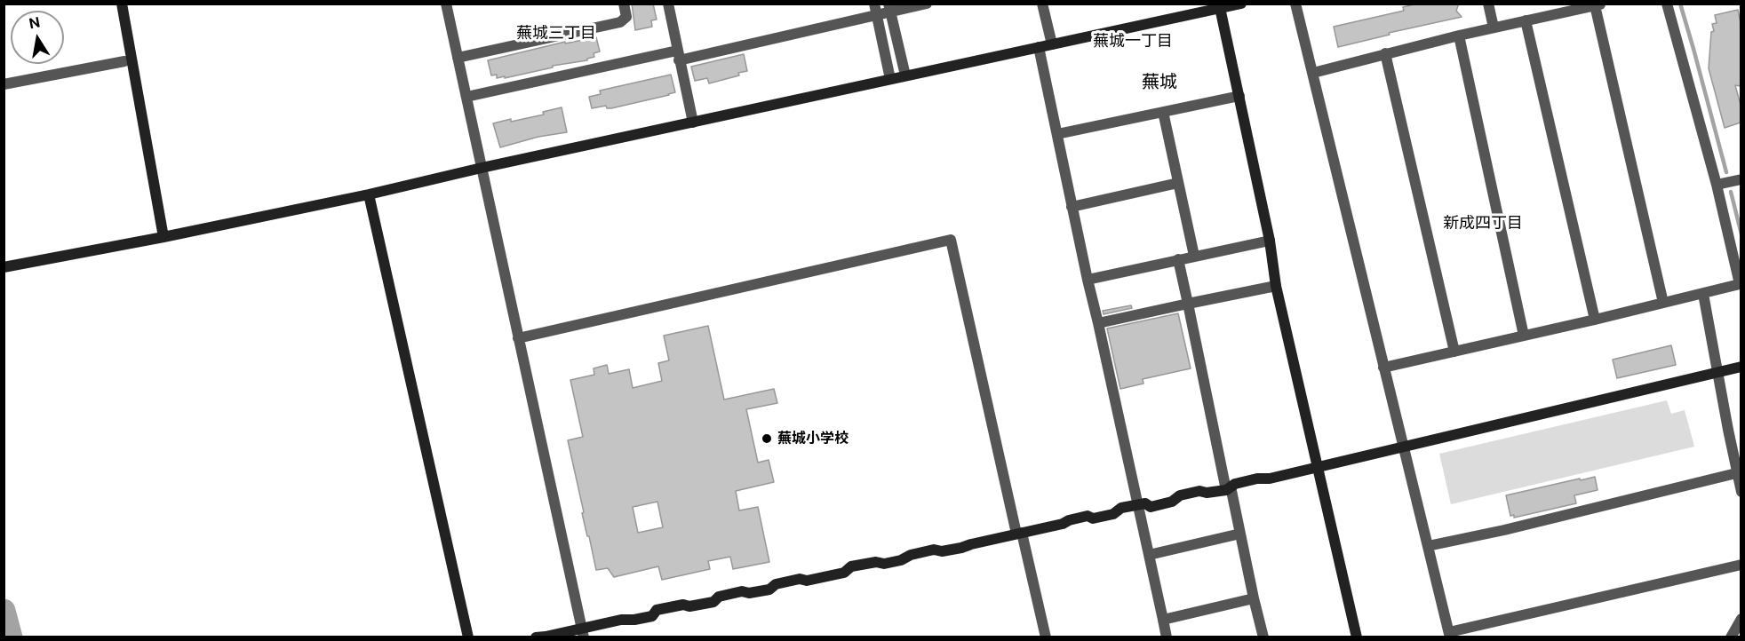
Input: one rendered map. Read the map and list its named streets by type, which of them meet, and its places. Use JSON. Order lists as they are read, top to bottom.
{
  "districts": [
    "蕪城三丁目",
    "蕪城一丁目",
    "蕪城",
    "新成四丁目"
  ],
  "places": ["蕪城小学校"],
  "north": "top"
}
